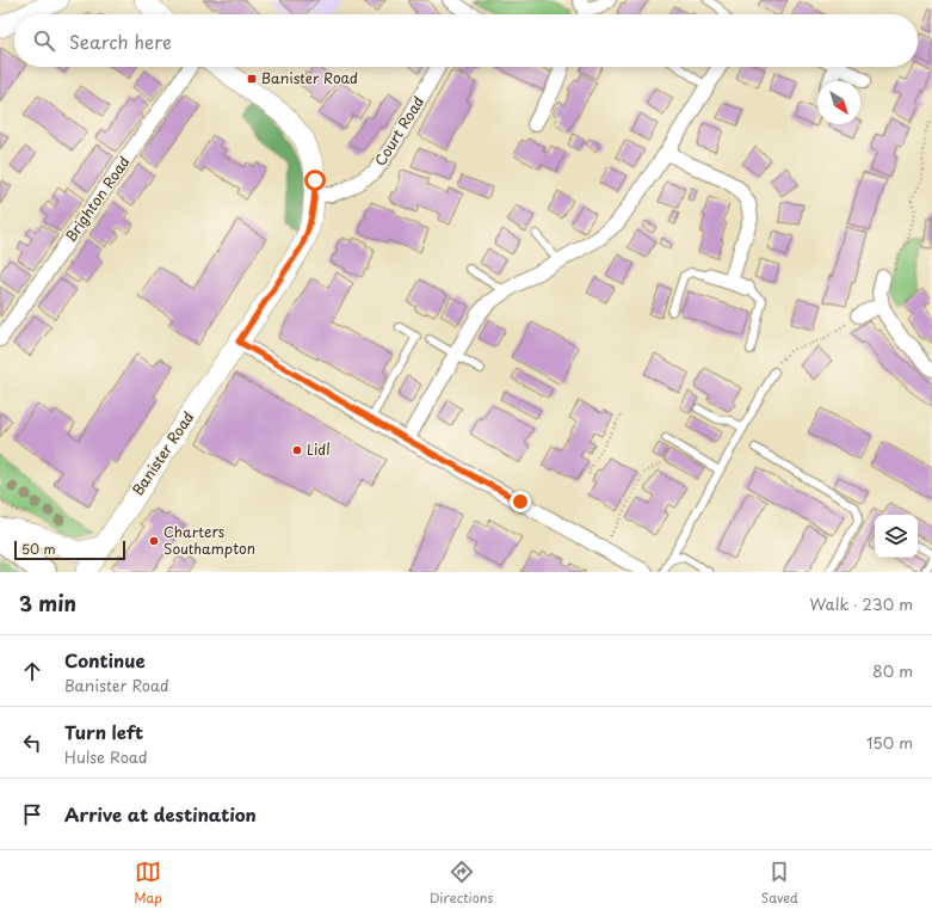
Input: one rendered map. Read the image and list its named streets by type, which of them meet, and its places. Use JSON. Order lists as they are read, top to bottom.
{
  "streets": {
    "street": ["Court Road", "Brighton Road", "Banister Road"]
  },
  "crossings": [
    ["Court Road", "Banister Road"]
  ],
  "places": {
    "transit": ["Banister Road"],
    "other": ["Lidl", "Charters Southampton"]
  },
  "scale_bar": "50 m",
  "north": "bottom right",
  "page": {
    "search": "Search here",
    "scale": "50 m",
    "heading": ["3 min", "Walk · 230 m"],
    "list": [
      ["Continue", "Banister Road", "80 m"],
      ["Turn left", "Hulse Road", "150 m"],
      "Arrive at destination"
    ],
    "nav": ["Map", "Directions", "Saved"]
  }
}
